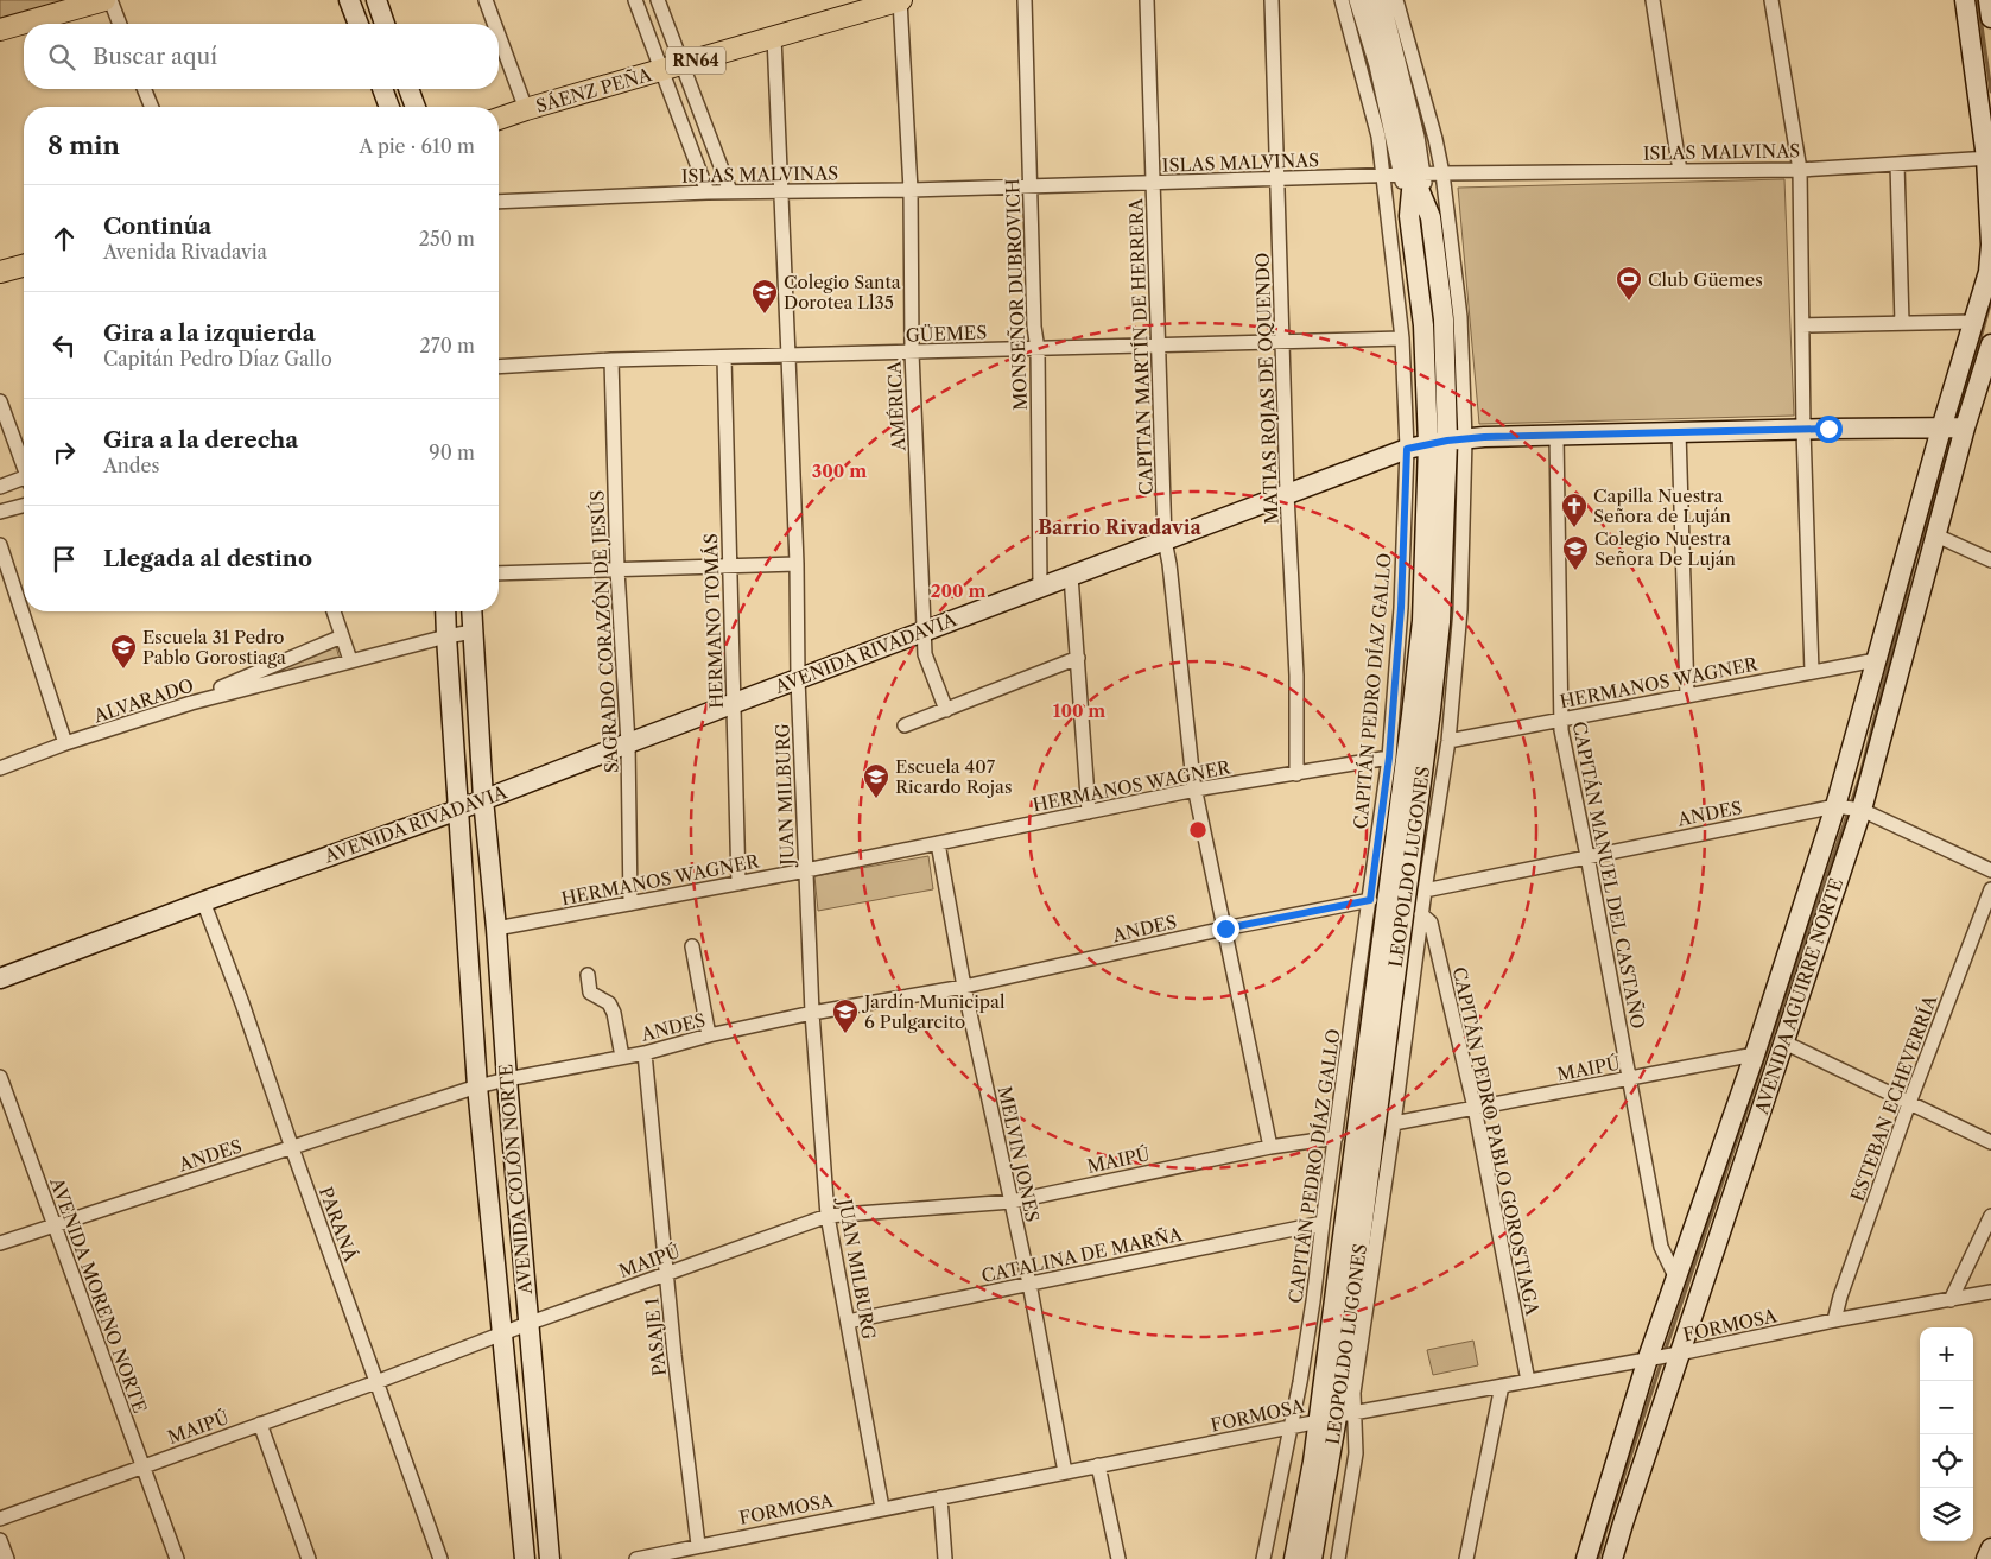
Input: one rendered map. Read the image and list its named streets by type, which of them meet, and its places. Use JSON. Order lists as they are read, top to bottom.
{
  "streets": {
    "main road": [
      "RN64",
      "SÁENZ PEÑA",
      "AVENIDA RIVADAVIA",
      "LEOPOLDO LUGONES",
      "AVENIDA AGUIRRE NORTE",
      "AVENIDA COLÓN NORTE"
    ],
    "street": [
      "ISLAS MALVINAS",
      "MONSEÑOR DUBROVICH",
      "GÜEMES",
      "CAPITAN MARTÍN DE HERRERA",
      "MATIAS ROJAS DE OQUENDO",
      "AMÉRICA",
      "HERMANO TOMÁS",
      "SAGRADO CORAZÓN DE JESÚS",
      "HERMANOS WAGNER",
      "CAPITÁN PEDRO DÍAZ GALLO",
      "ALVARADO",
      "JUAN MILBURG",
      "ANDES",
      "CAPITÁN MANUEL DEL CASTAÑO",
      "MAIPÚ",
      "ESTEBAN ECHEVERRÍA",
      "CAPITÁN PEDRO PABLO GOROSTIAGA",
      "MELVIN JONES",
      "PARANÁ",
      "CATALINA DE MARÑA",
      "AVENIDA MORENO NORTE",
      "FORMOSA",
      "PASAJE 1"
    ]
  },
  "crossings": [
    ["SÁENZ PEÑA", "AMÉRICA"],
    ["SÁENZ PEÑA", "JUAN MILBURG"],
    ["ISLAS MALVINAS", "MONSEÑOR DUBROVICH"],
    ["ISLAS MALVINAS", "CAPITAN MARTÍN DE HERRERA"],
    ["ISLAS MALVINAS", "MATIAS ROJAS DE OQUENDO"],
    ["ISLAS MALVINAS", "AMÉRICA"],
    ["ISLAS MALVINAS", "CAPITÁN PEDRO DÍAZ GALLO"],
    ["ISLAS MALVINAS", "JUAN MILBURG"],
    ["ISLAS MALVINAS", "LEOPOLDO LUGONES"],
    ["MONSEÑOR DUBROVICH", "GÜEMES"],
    ["MONSEÑOR DUBROVICH", "AVENIDA RIVADAVIA"],
    ["GÜEMES", "CAPITAN MARTÍN DE HERRERA"],
    ["GÜEMES", "MATIAS ROJAS DE OQUENDO"],
    ["GÜEMES", "AMÉRICA"],
    ["GÜEMES", "HERMANO TOMÁS"],
    ["GÜEMES", "SAGRADO CORAZÓN DE JESÚS"],
    ["GÜEMES", "CAPITÁN PEDRO DÍAZ GALLO"],
    ["GÜEMES", "JUAN MILBURG"],
    ["CAPITAN MARTÍN DE HERRERA", "AVENIDA RIVADAVIA"],
    ["CAPITAN MARTÍN DE HERRERA", "HERMANOS WAGNER"],
    ["CAPITAN MARTÍN DE HERRERA", "ANDES"],
    ["CAPITAN MARTÍN DE HERRERA", "MAIPÚ"],
    ["MATIAS ROJAS DE OQUENDO", "AVENIDA RIVADAVIA"],
    ["MATIAS ROJAS DE OQUENDO", "HERMANOS WAGNER"],
    ["AMÉRICA", "AVENIDA RIVADAVIA"],
    ["HERMANO TOMÁS", "AVENIDA RIVADAVIA"],
    ["HERMANO TOMÁS", "HERMANOS WAGNER"],
    ["SAGRADO CORAZÓN DE JESÚS", "AVENIDA RIVADAVIA"],
    ["SAGRADO CORAZÓN DE JESÚS", "HERMANOS WAGNER"],
    ["AVENIDA RIVADAVIA", "CAPITÁN PEDRO DÍAZ GALLO"],
    ["AVENIDA RIVADAVIA", "JUAN MILBURG"],
    ["AVENIDA RIVADAVIA", "LEOPOLDO LUGONES"],
    ["AVENIDA RIVADAVIA", "CAPITÁN MANUEL DEL CASTAÑO"],
    ["AVENIDA RIVADAVIA", "AVENIDA AGUIRRE NORTE"],
    ["AVENIDA RIVADAVIA", "AVENIDA COLÓN NORTE"],
    ["AVENIDA RIVADAVIA", "PARANÁ"],
    ["HERMANOS WAGNER", "CAPITÁN PEDRO DÍAZ GALLO"],
    ["HERMANOS WAGNER", "JUAN MILBURG"],
    ["HERMANOS WAGNER", "CAPITÁN MANUEL DEL CASTAÑO"],
    ["HERMANOS WAGNER", "AVENIDA AGUIRRE NORTE"],
    ["HERMANOS WAGNER", "MELVIN JONES"],
    ["HERMANOS WAGNER", "AVENIDA COLÓN NORTE"],
    ["CAPITÁN PEDRO DÍAZ GALLO", "ANDES"],
    ["CAPITÁN PEDRO DÍAZ GALLO", "MAIPÚ"],
    ["CAPITÁN PEDRO DÍAZ GALLO", "CATALINA DE MARÑA"],
    ["CAPITÁN PEDRO DÍAZ GALLO", "FORMOSA"],
    ["ALVARADO", "AVENIDA COLÓN NORTE"],
    ["JUAN MILBURG", "ANDES"],
    ["JUAN MILBURG", "MAIPÚ"],
    ["JUAN MILBURG", "CATALINA DE MARÑA"],
    ["JUAN MILBURG", "FORMOSA"],
    ["ANDES", "CAPITÁN MANUEL DEL CASTAÑO"],
    ["ANDES", "AVENIDA AGUIRRE NORTE"],
    ["ANDES", "MELVIN JONES"],
    ["ANDES", "AVENIDA COLÓN NORTE"],
    ["ANDES", "PARANÁ"],
    ["ANDES", "AVENIDA MORENO NORTE"],
    ["ANDES", "PASAJE 1"],
    ["LEOPOLDO LUGONES", "FORMOSA"],
    ["CAPITÁN MANUEL DEL CASTAÑO", "AVENIDA AGUIRRE NORTE"],
    ["CAPITÁN MANUEL DEL CASTAÑO", "MAIPÚ"],
    ["AVENIDA AGUIRRE NORTE", "MAIPÚ"],
    ["AVENIDA AGUIRRE NORTE", "FORMOSA"],
    ["MAIPÚ", "CAPITÁN PEDRO PABLO GOROSTIAGA"],
    ["MAIPÚ", "MELVIN JONES"],
    ["MAIPÚ", "AVENIDA COLÓN NORTE"],
    ["MAIPÚ", "PARANÁ"],
    ["MAIPÚ", "AVENIDA MORENO NORTE"],
    ["MAIPÚ", "PASAJE 1"],
    ["ESTEBAN ECHEVERRÍA", "FORMOSA"],
    ["CAPITÁN PEDRO PABLO GOROSTIAGA", "FORMOSA"],
    ["MELVIN JONES", "CATALINA DE MARÑA"],
    ["MELVIN JONES", "FORMOSA"],
    ["FORMOSA", "PASAJE 1"]
  ],
  "districts": ["Barrio Rivadavia"],
  "places": {
    "sports": ["Club Güemes"],
    "school or university": [
      "Colegio Santa Dorotea Ll35",
      "Colegio Nuestra Señora De Luján",
      "Escuela 31 Pedro Pablo Gorostiaga",
      "Escuela 407 Ricardo Rojas",
      "Jardín Municipal 6 Pulgarcito"
    ],
    "church": ["Capilla Nuestra Señora de Luján"]
  },
  "page": {
    "search": "Buscar aquí",
    "heading": ["8 min", "A pie · 610 m"],
    "list": [
      ["Continúa", "Avenida Rivadavia", "250 m"],
      ["Gira a la izquierda", "Capitán Pedro Díaz Gallo", "270 m"],
      ["Gira a la derecha", "Andes", "90 m"],
      "Llegada al destino"
    ],
    "map_buttons": ["+", "−"]
  },
  "rings": ["300 m", "200 m", "100 m"]
}
